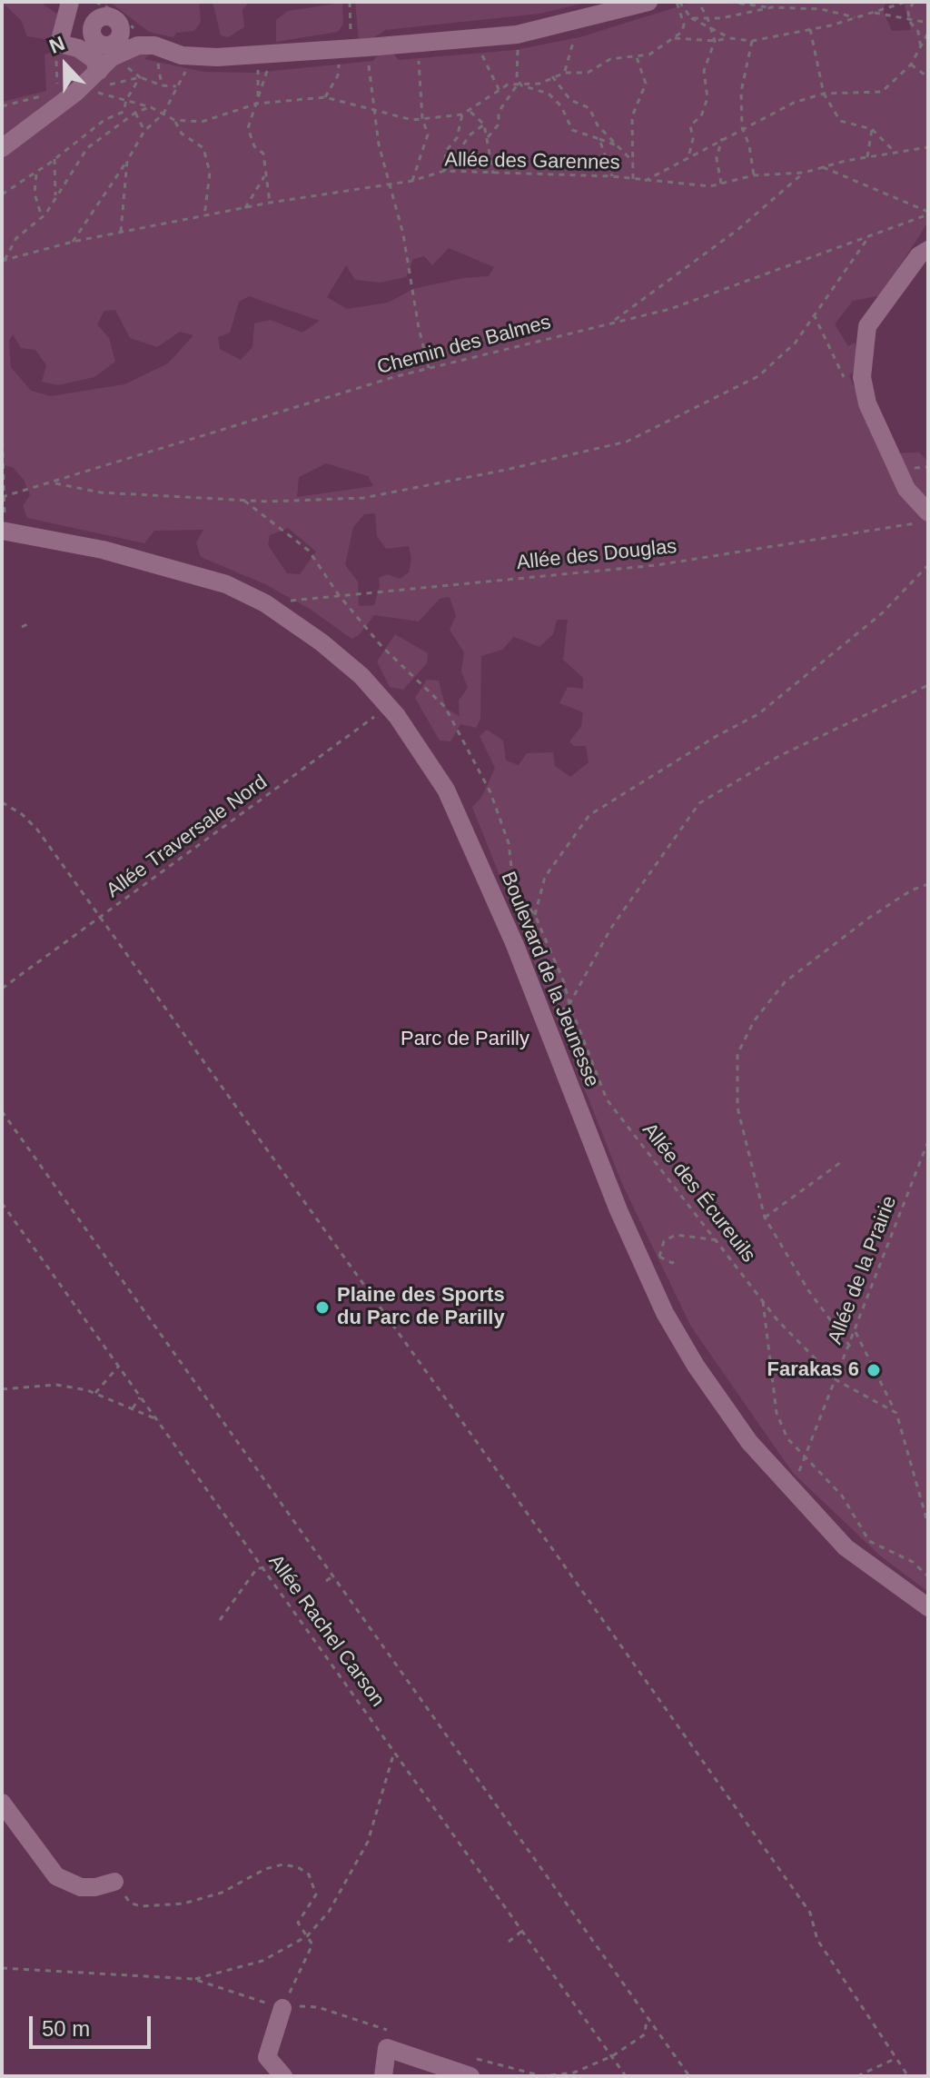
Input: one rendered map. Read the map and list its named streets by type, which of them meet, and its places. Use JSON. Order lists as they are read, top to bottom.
{
  "streets": {
    "street": ["Boulevard de la Jeunesse"],
    "path": [
      "Allée des Garennes",
      "Chemin des Balmes",
      "Allée des Douglas",
      "Allée Traversale Nord",
      "Allée des Écureuils",
      "Allée de la Prairie",
      "Allée Rachel Carson"
    ]
  },
  "crossings": [
    ["Allée des Douglas", "Boulevard de la Jeunesse"],
    ["Allée des Douglas", "Allée des Écureuils"],
    ["Allée Traversale Nord", "Boulevard de la Jeunesse"],
    ["Boulevard de la Jeunesse", "Allée de la Prairie"],
    ["Allée des Écureuils", "Allée de la Prairie"]
  ],
  "parks": ["Parc de Parilly"],
  "places": ["Plaine des Sports du Parc de Parilly", "Farakas 6"],
  "scale_bar": "50 m",
  "north": "top"
}
